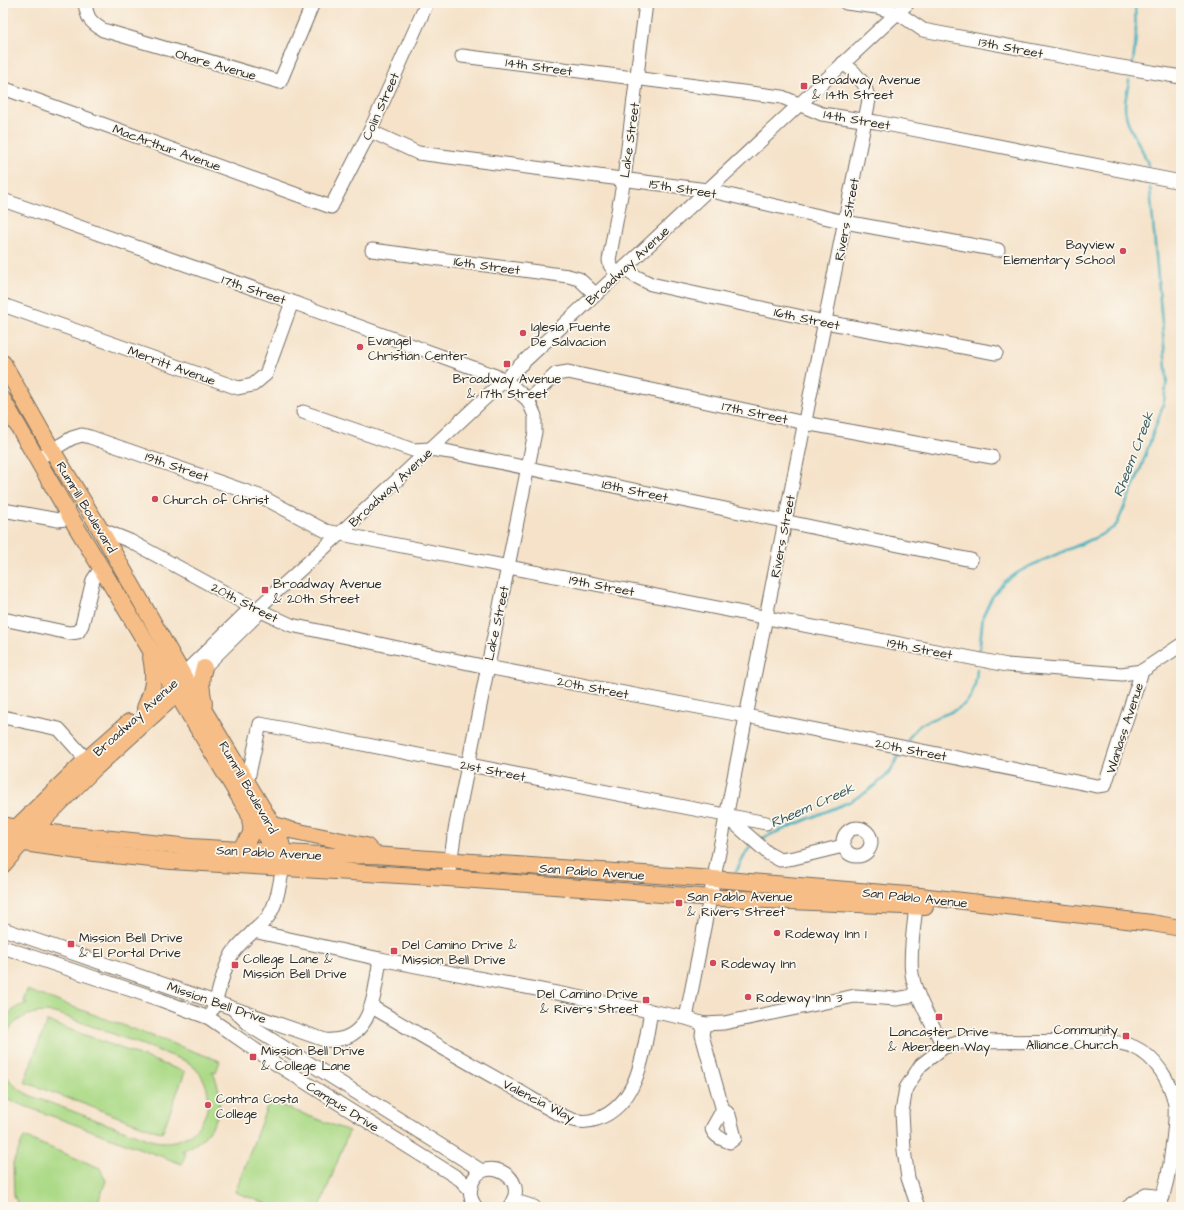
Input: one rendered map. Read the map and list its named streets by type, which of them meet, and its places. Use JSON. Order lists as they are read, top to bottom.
{
  "streets": {
    "main road": ["Broadway Avenue", "Rumrill Boulevard", "San Pablo Avenue"],
    "street": [
      "13th Street",
      "Ohare Avenue",
      "14th Street",
      "Colin Street",
      "Lake Street",
      "MacArthur Avenue",
      "15th Street",
      "Rivers Street",
      "16th Street",
      "17th Street",
      "Merritt Avenue",
      "19th Street",
      "18th Street",
      "20th Street",
      "Wanlass Avenue",
      "21st Street",
      "Mission Bell Drive",
      "Valencia Way",
      "Campus Drive"
    ]
  },
  "crossings": [
    ["13th Street", "Broadway Avenue"],
    ["14th Street", "Lake Street"],
    ["14th Street", "Rivers Street"],
    ["14th Street", "Broadway Avenue"],
    ["Colin Street", "MacArthur Avenue"],
    ["Colin Street", "15th Street"],
    ["Lake Street", "15th Street"],
    ["Lake Street", "16th Street"],
    ["Lake Street", "Broadway Avenue"],
    ["Lake Street", "17th Street"],
    ["Lake Street", "19th Street"],
    ["Lake Street", "18th Street"],
    ["Lake Street", "20th Street"],
    ["Lake Street", "21st Street"],
    ["Lake Street", "San Pablo Avenue"],
    ["15th Street", "Rivers Street"],
    ["15th Street", "Broadway Avenue"],
    ["Rivers Street", "16th Street"],
    ["Rivers Street", "Broadway Avenue"],
    ["Rivers Street", "17th Street"],
    ["Rivers Street", "19th Street"],
    ["Rivers Street", "18th Street"],
    ["Rivers Street", "20th Street"],
    ["Rivers Street", "21st Street"],
    ["Rivers Street", "San Pablo Avenue"],
    ["16th Street", "Broadway Avenue"],
    ["Broadway Avenue", "17th Street"],
    ["Broadway Avenue", "19th Street"],
    ["Broadway Avenue", "18th Street"],
    ["Broadway Avenue", "Rumrill Boulevard"],
    ["Broadway Avenue", "20th Street"],
    ["Broadway Avenue", "San Pablo Avenue"],
    ["17th Street", "Merritt Avenue"],
    ["19th Street", "Rumrill Boulevard"],
    ["19th Street", "Wanlass Avenue"],
    ["Rumrill Boulevard", "20th Street"],
    ["Rumrill Boulevard", "21st Street"],
    ["Rumrill Boulevard", "San Pablo Avenue"],
    ["20th Street", "Wanlass Avenue"],
    ["Mission Bell Drive", "Valencia Way"],
    ["Mission Bell Drive", "Campus Drive"]
  ],
  "water": ["Rheem Creek"],
  "places": {
    "transit": [
      "Broadway Avenue & 14th Street",
      "Broadway Avenue & 17th Street",
      "Broadway Avenue & 20th Street",
      "San Pablo Avenue & Rivers Street",
      "Mission Bell Drive & El Portal Drive",
      "Del Camino Drive & Mission Bell Drive",
      "College Lane & Mission Bell Drive",
      "Del Camino Drive & Rivers Street",
      "Lancaster Drive & Aberdeen Way",
      "Community Alliance Church",
      "Mission Bell Drive & College Lane"
    ],
    "other": [
      "Bayview Elementary School",
      "Iglesia Fuente De Salvacion",
      "Evangel Christian Center",
      "Church of Christ",
      "Rodeway Inn 1",
      "Rodeway Inn",
      "Rodeway Inn 3",
      "Contra Costa College"
    ]
  }
}
